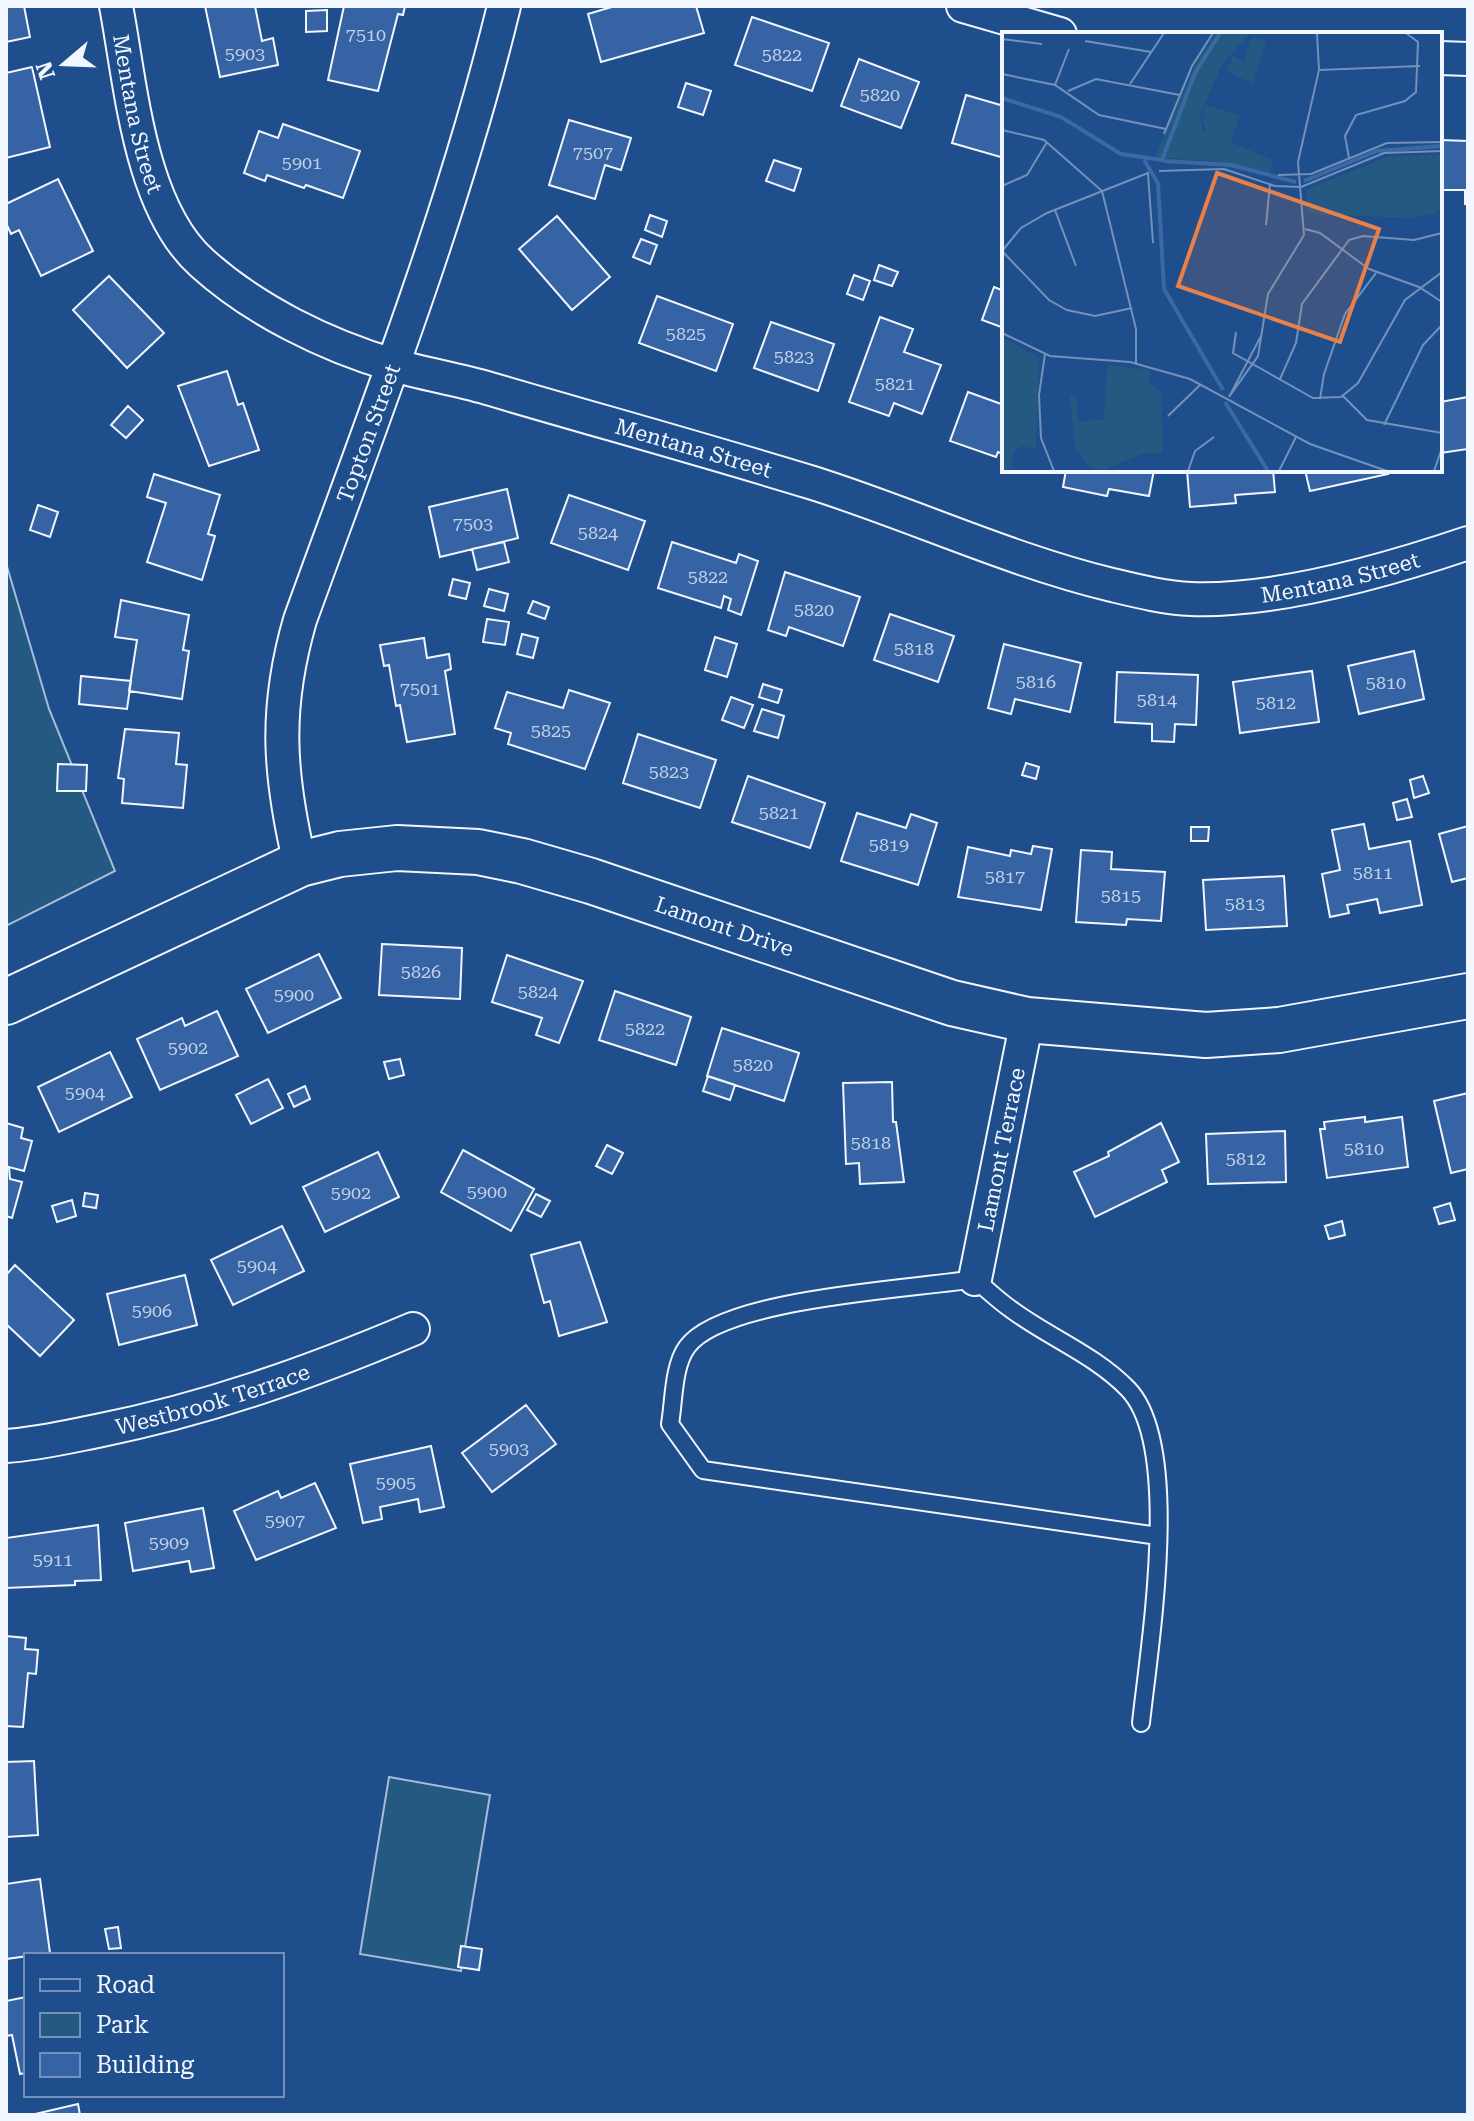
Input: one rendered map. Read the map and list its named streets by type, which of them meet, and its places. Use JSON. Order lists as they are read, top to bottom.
{
  "streets": {
    "street": [
      "Mentana Street",
      "Topton Street",
      "Lamont Drive",
      "Lamont Terrace",
      "Westbrook Terrace"
    ]
  },
  "crossings": [
    ["Mentana Street", "Topton Street"],
    ["Topton Street", "Lamont Drive"],
    ["Lamont Drive", "Lamont Terrace"]
  ],
  "house_numbers": [
    "7510",
    "5903",
    "5822",
    "5820",
    "7507",
    "5901",
    "5825",
    "5823",
    "5821",
    "7503",
    "5824",
    "5822",
    "5820",
    "5818",
    "5816",
    "5810",
    "7501",
    "5814",
    "5812",
    "5825",
    "5823",
    "5821",
    "5819",
    "5811",
    "5817",
    "5815",
    "5813",
    "5826",
    "5824",
    "5900",
    "5822",
    "5902",
    "5820",
    "5904",
    "5818",
    "5810",
    "5812",
    "5900",
    "5902",
    "5904",
    "5906",
    "5903",
    "5905",
    "5907",
    "5909",
    "5911"
  ],
  "legend": ["Road", "Park", "Building"],
  "north": "left"
}
